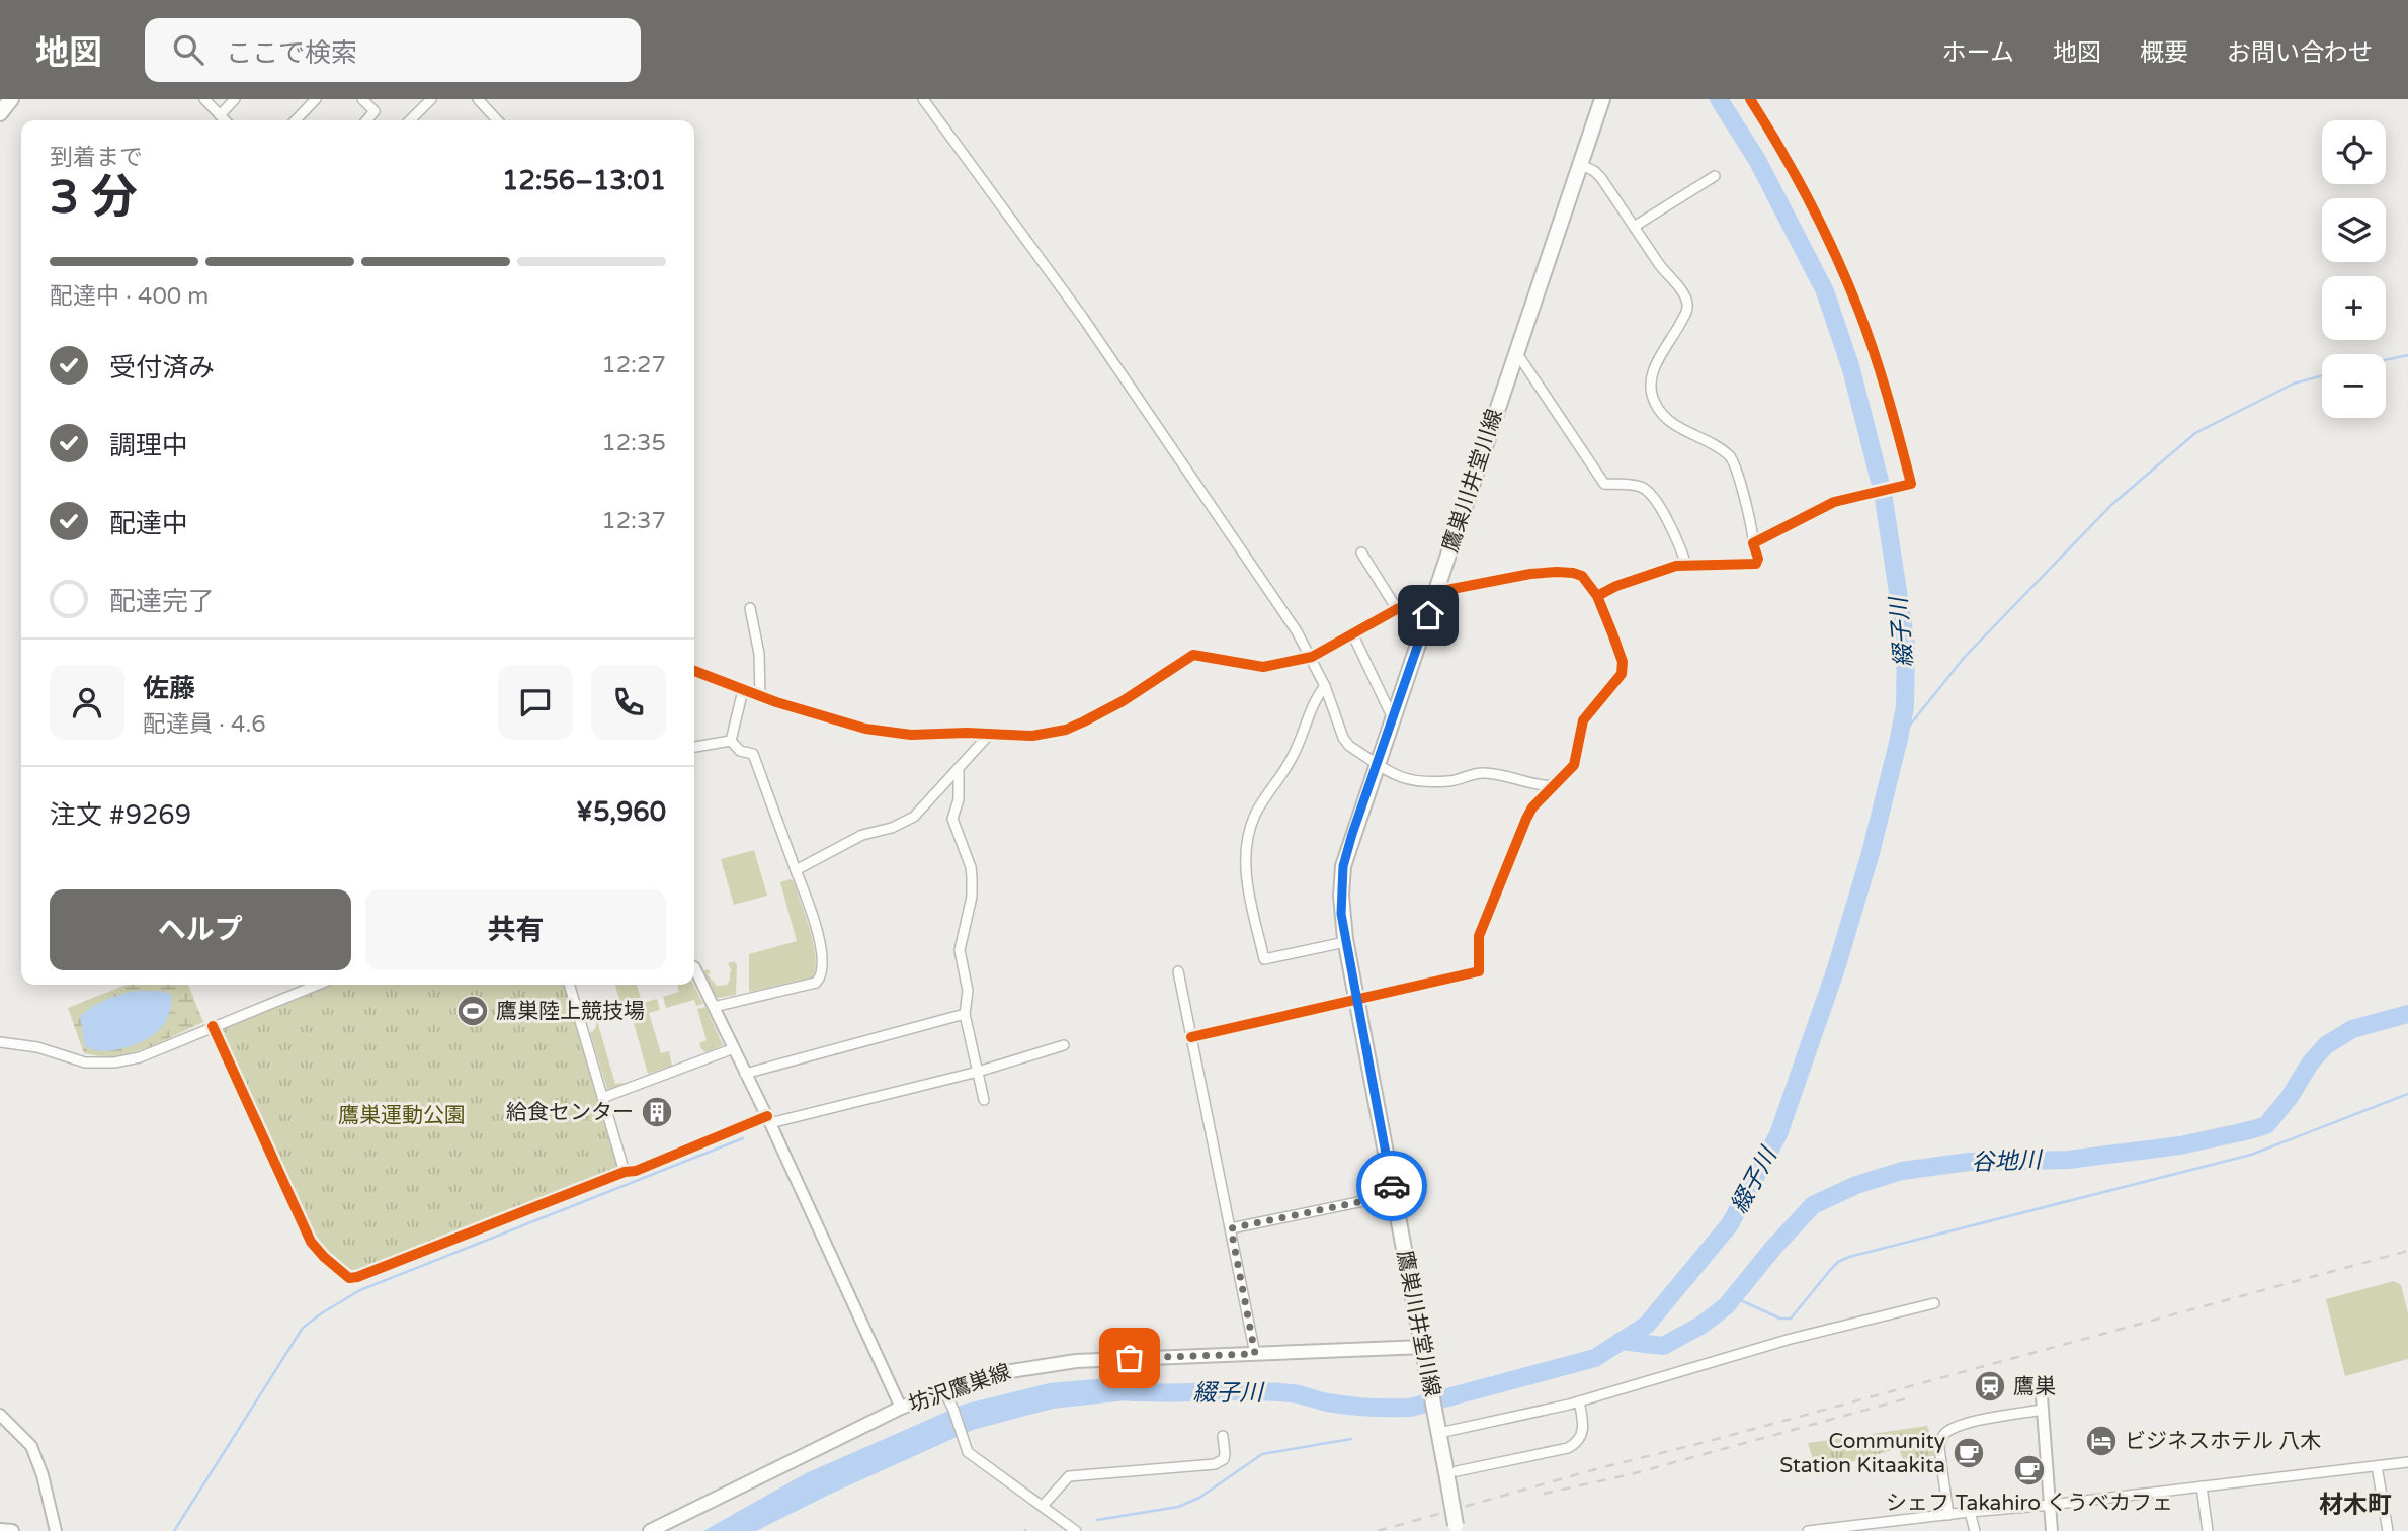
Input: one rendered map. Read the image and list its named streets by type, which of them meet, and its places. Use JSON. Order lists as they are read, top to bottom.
{
  "streets": {
    "main road": ["鷹巣川井堂川線", "坊沢鷹巣線"]
  },
  "crossings": [
    ["鷹巣川井堂川線", "坊沢鷹巣線"]
  ],
  "districts": ["材木町"],
  "water": ["綴子川", "谷地川"],
  "parks": ["鷹巣運動公園"],
  "places": {
    "sports": ["鷹巣陸上競技場"],
    "building": ["給食センター"],
    "station": ["鷹巣"],
    "hotel": ["ビジネスホテル 八木"],
    "cafe": ["Community Station Kitaakita", "シェフ Takahiro くうべカフェ"]
  },
  "page": {
    "header": "地図",
    "search": "ここで検索",
    "nav": [
      "ホーム",
      "地図",
      "概要",
      "お問い合わせ"
    ],
    "map_buttons": ["+", "−"],
    "heading": ["3 分", "到着まで", "12:56–13:01"],
    "panel": [
      "佐藤",
      "配達員 · 4.6",
      "注文 #9269",
      "¥5,960"
    ],
    "bar": "配達中 · 400 m",
    "list": [
      ["受付済み", "12:27"],
      ["調理中", "12:35"],
      ["配達中", "12:37"],
      "配達完了"
    ],
    "buttons": ["ヘルプ", "共有"]
  }
}
